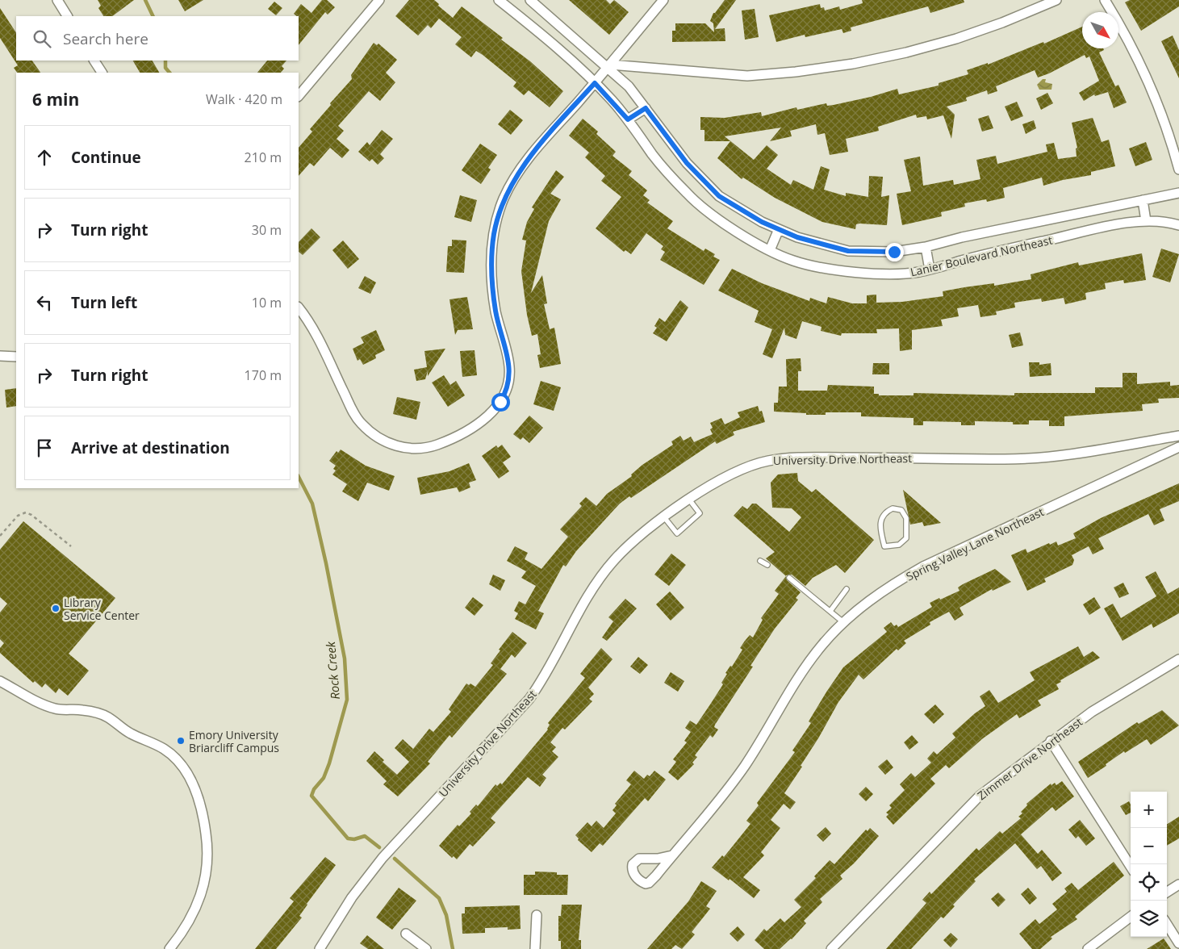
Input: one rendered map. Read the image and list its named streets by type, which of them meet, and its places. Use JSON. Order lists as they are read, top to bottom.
{
  "streets": {
    "street": [
      "Lanier Boulevard Northeast",
      "University Drive Northeast",
      "Spring Valley Lane Northeast",
      "Zimmer Drive Northeast"
    ]
  },
  "water": ["Rock Creek"],
  "places": ["Library Service Center", "Emory University Briarcliff Campus"],
  "north": "bottom right",
  "page": {
    "search": "Search here",
    "heading": ["6 min", "Walk · 420 m"],
    "list": [
      ["Continue", "210 m"],
      ["Turn right", "30 m"],
      ["Turn left", "10 m"],
      ["Turn right", "170 m"],
      "Arrive at destination"
    ],
    "map_buttons": ["+", "−"]
  }
}
